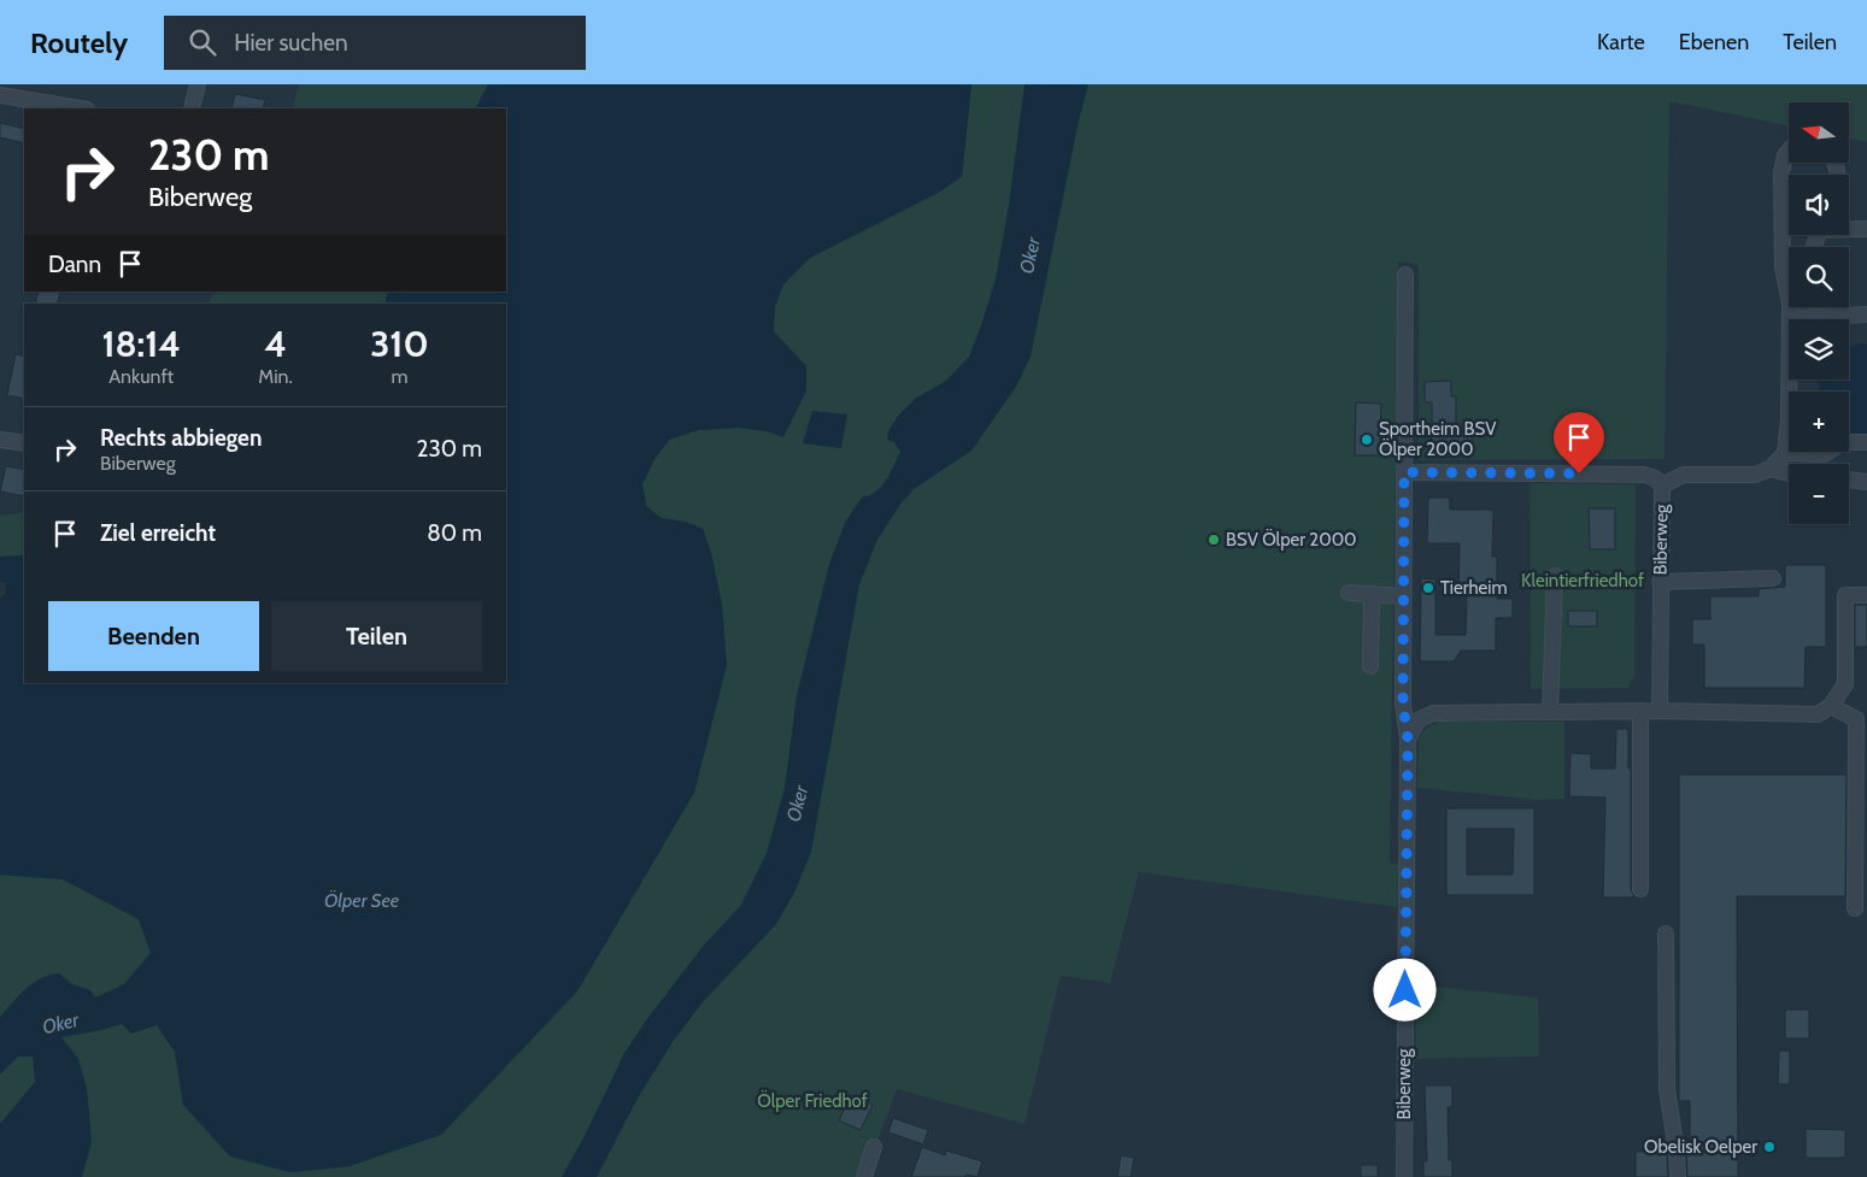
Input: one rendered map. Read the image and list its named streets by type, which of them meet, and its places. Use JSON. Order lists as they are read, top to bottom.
{
  "streets": {
    "street": ["Biberweg"]
  },
  "water": ["Oker", "Ölper See"],
  "parks": ["Kleintierfriedhof", "Ölper Friedhof"],
  "places": [
    "Sportheim BSV Ölper 2000",
    "BSV Ölper 2000",
    "Tierheim",
    "Obelisk Oelper"
  ],
  "north": "left",
  "page": {
    "header": "Routely",
    "search": "Hier suchen",
    "nav": ["Karte", "Ebenen", "Teilen"],
    "map_buttons": ["+", "−"],
    "turn": ["230 m", "Biberweg"],
    "then": "Dann",
    "eta": [
      "18:14",
      "Ankunft",
      "4",
      "Min.",
      "310",
      "m"
    ],
    "list": [
      {
        "name": "Rechts abbiegen",
        "note": "Biberweg",
        "value": "230 m"
      },
      {
        "name": "Ziel erreicht",
        "value": "80 m"
      }
    ],
    "buttons": ["Beenden", "Teilen"]
  }
}
